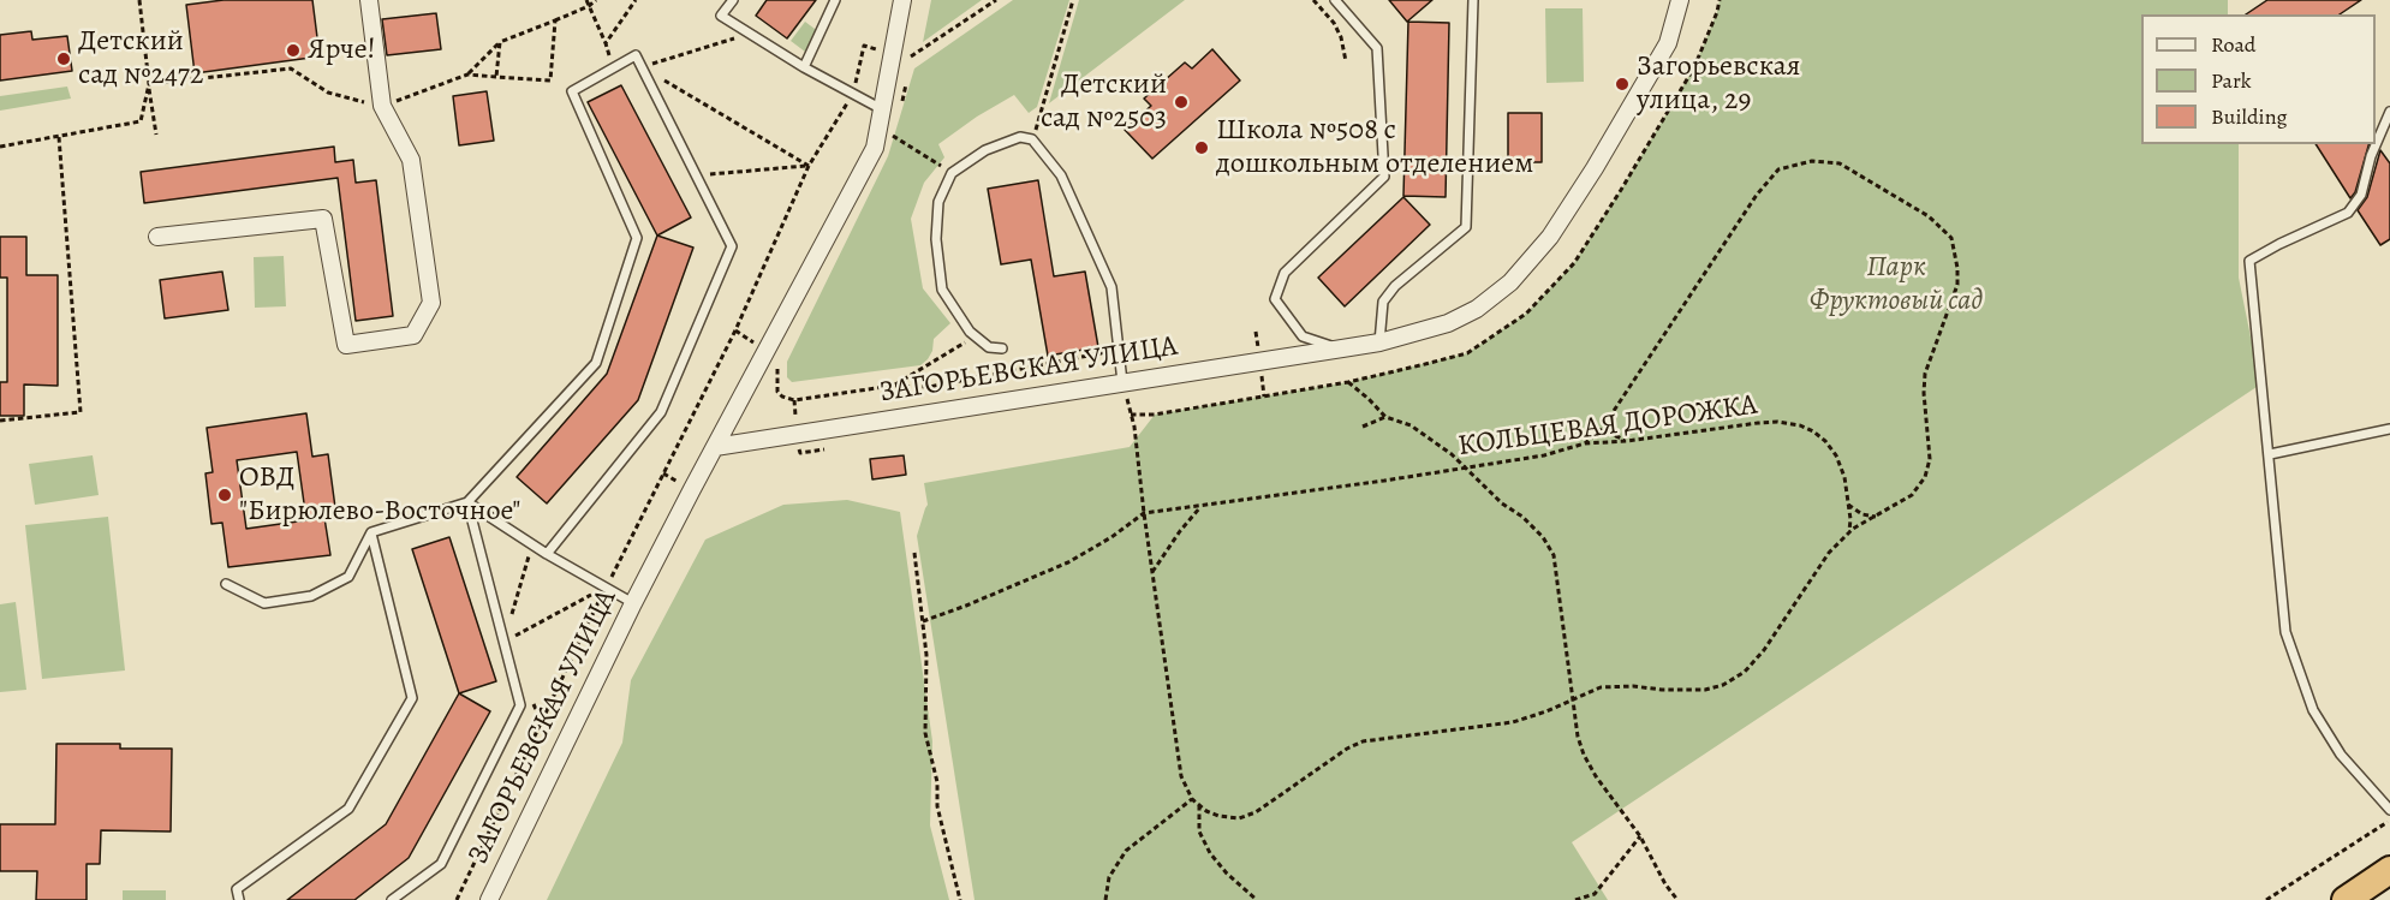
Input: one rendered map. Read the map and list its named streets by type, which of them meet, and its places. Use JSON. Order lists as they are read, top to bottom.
{
  "streets": {
    "street": ["ЗАГОРЬЕВСКАЯ УЛИЦА"],
    "path": ["КОЛЬЦЕВАЯ ДОРОЖКА"]
  },
  "parks": ["Парк Фруктовый сад"],
  "places": [
    "Ярче!",
    "Детский сад №2472",
    "Загорьевская улица, 29",
    "Детский сад №2503",
    "Школа №508 с дошкольным отделением",
    "ОВД \"Бирюлево-Восточное\""
  ],
  "legend": ["Road", "Park", "Building"]
}
